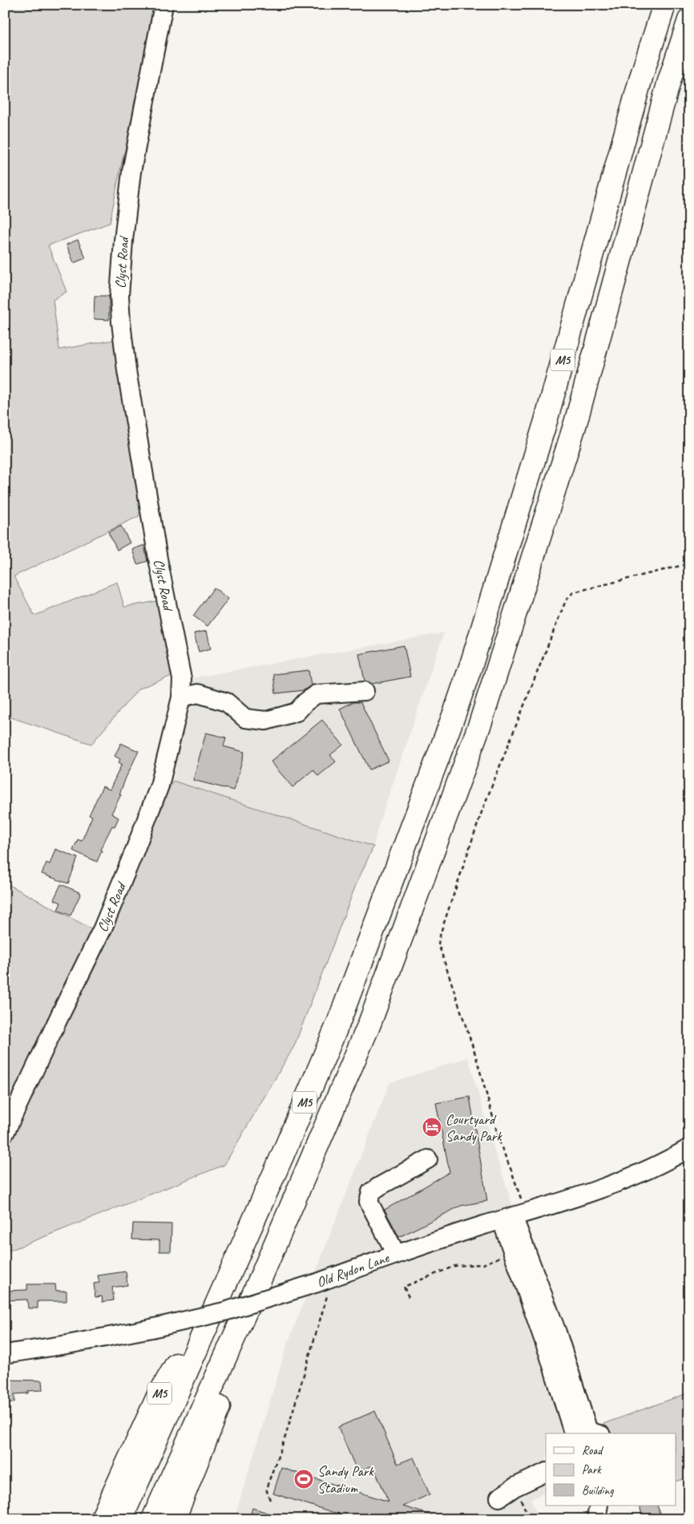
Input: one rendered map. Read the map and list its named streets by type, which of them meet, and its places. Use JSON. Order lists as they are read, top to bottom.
{
  "streets": {
    "highway": ["M5"],
    "street": ["Clyst Road", "Old Rydon Lane"]
  },
  "places": {
    "hotel": ["Courtyard Sandy Park"],
    "sports": ["Sandy Park Stadium"]
  },
  "legend": ["Road", "Park", "Building"]
}
